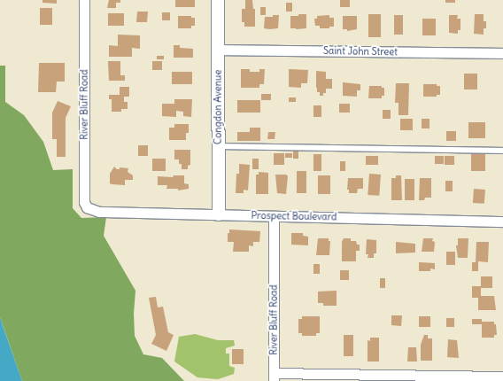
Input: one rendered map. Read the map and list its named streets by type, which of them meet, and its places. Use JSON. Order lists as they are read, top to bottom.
{
  "streets": {
    "street": [
      "Saint John Street",
      "River Bluff Road",
      "Congdon Avenue",
      "Prospect Boulevard"
    ]
  },
  "crossings": [
    ["Saint John Street", "Congdon Avenue"],
    ["River Bluff Road", "Prospect Boulevard"],
    ["Congdon Avenue", "Prospect Boulevard"]
  ]
}
